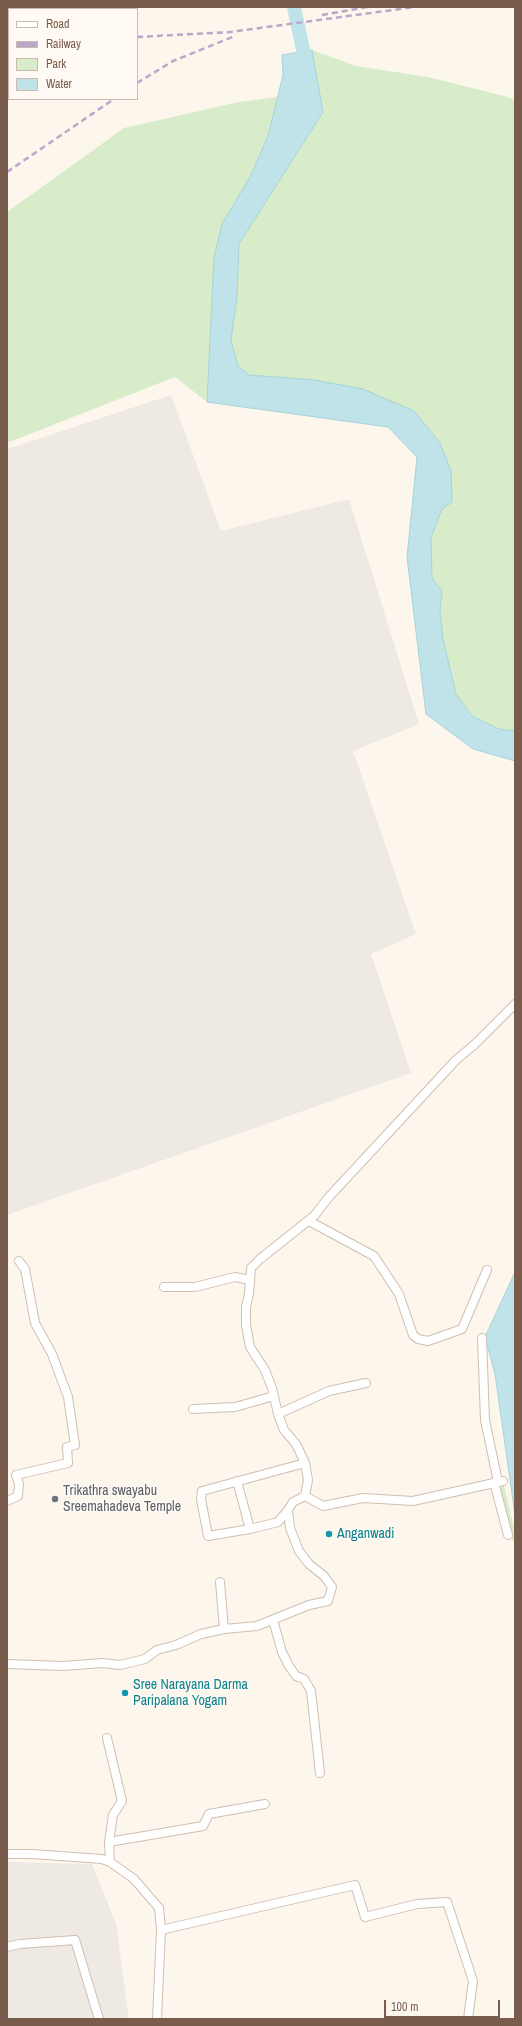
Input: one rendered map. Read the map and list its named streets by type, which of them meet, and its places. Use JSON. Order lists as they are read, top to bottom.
{
  "places": ["Trikathra swayabu Sreemahadeva Temple", "Anganwadi", "Sree Narayana Darma Paripalana Yogam"],
  "legend": [
    "Road",
    "Railway",
    "Park",
    "Water"
  ],
  "scale_bar": "100 m"
}
